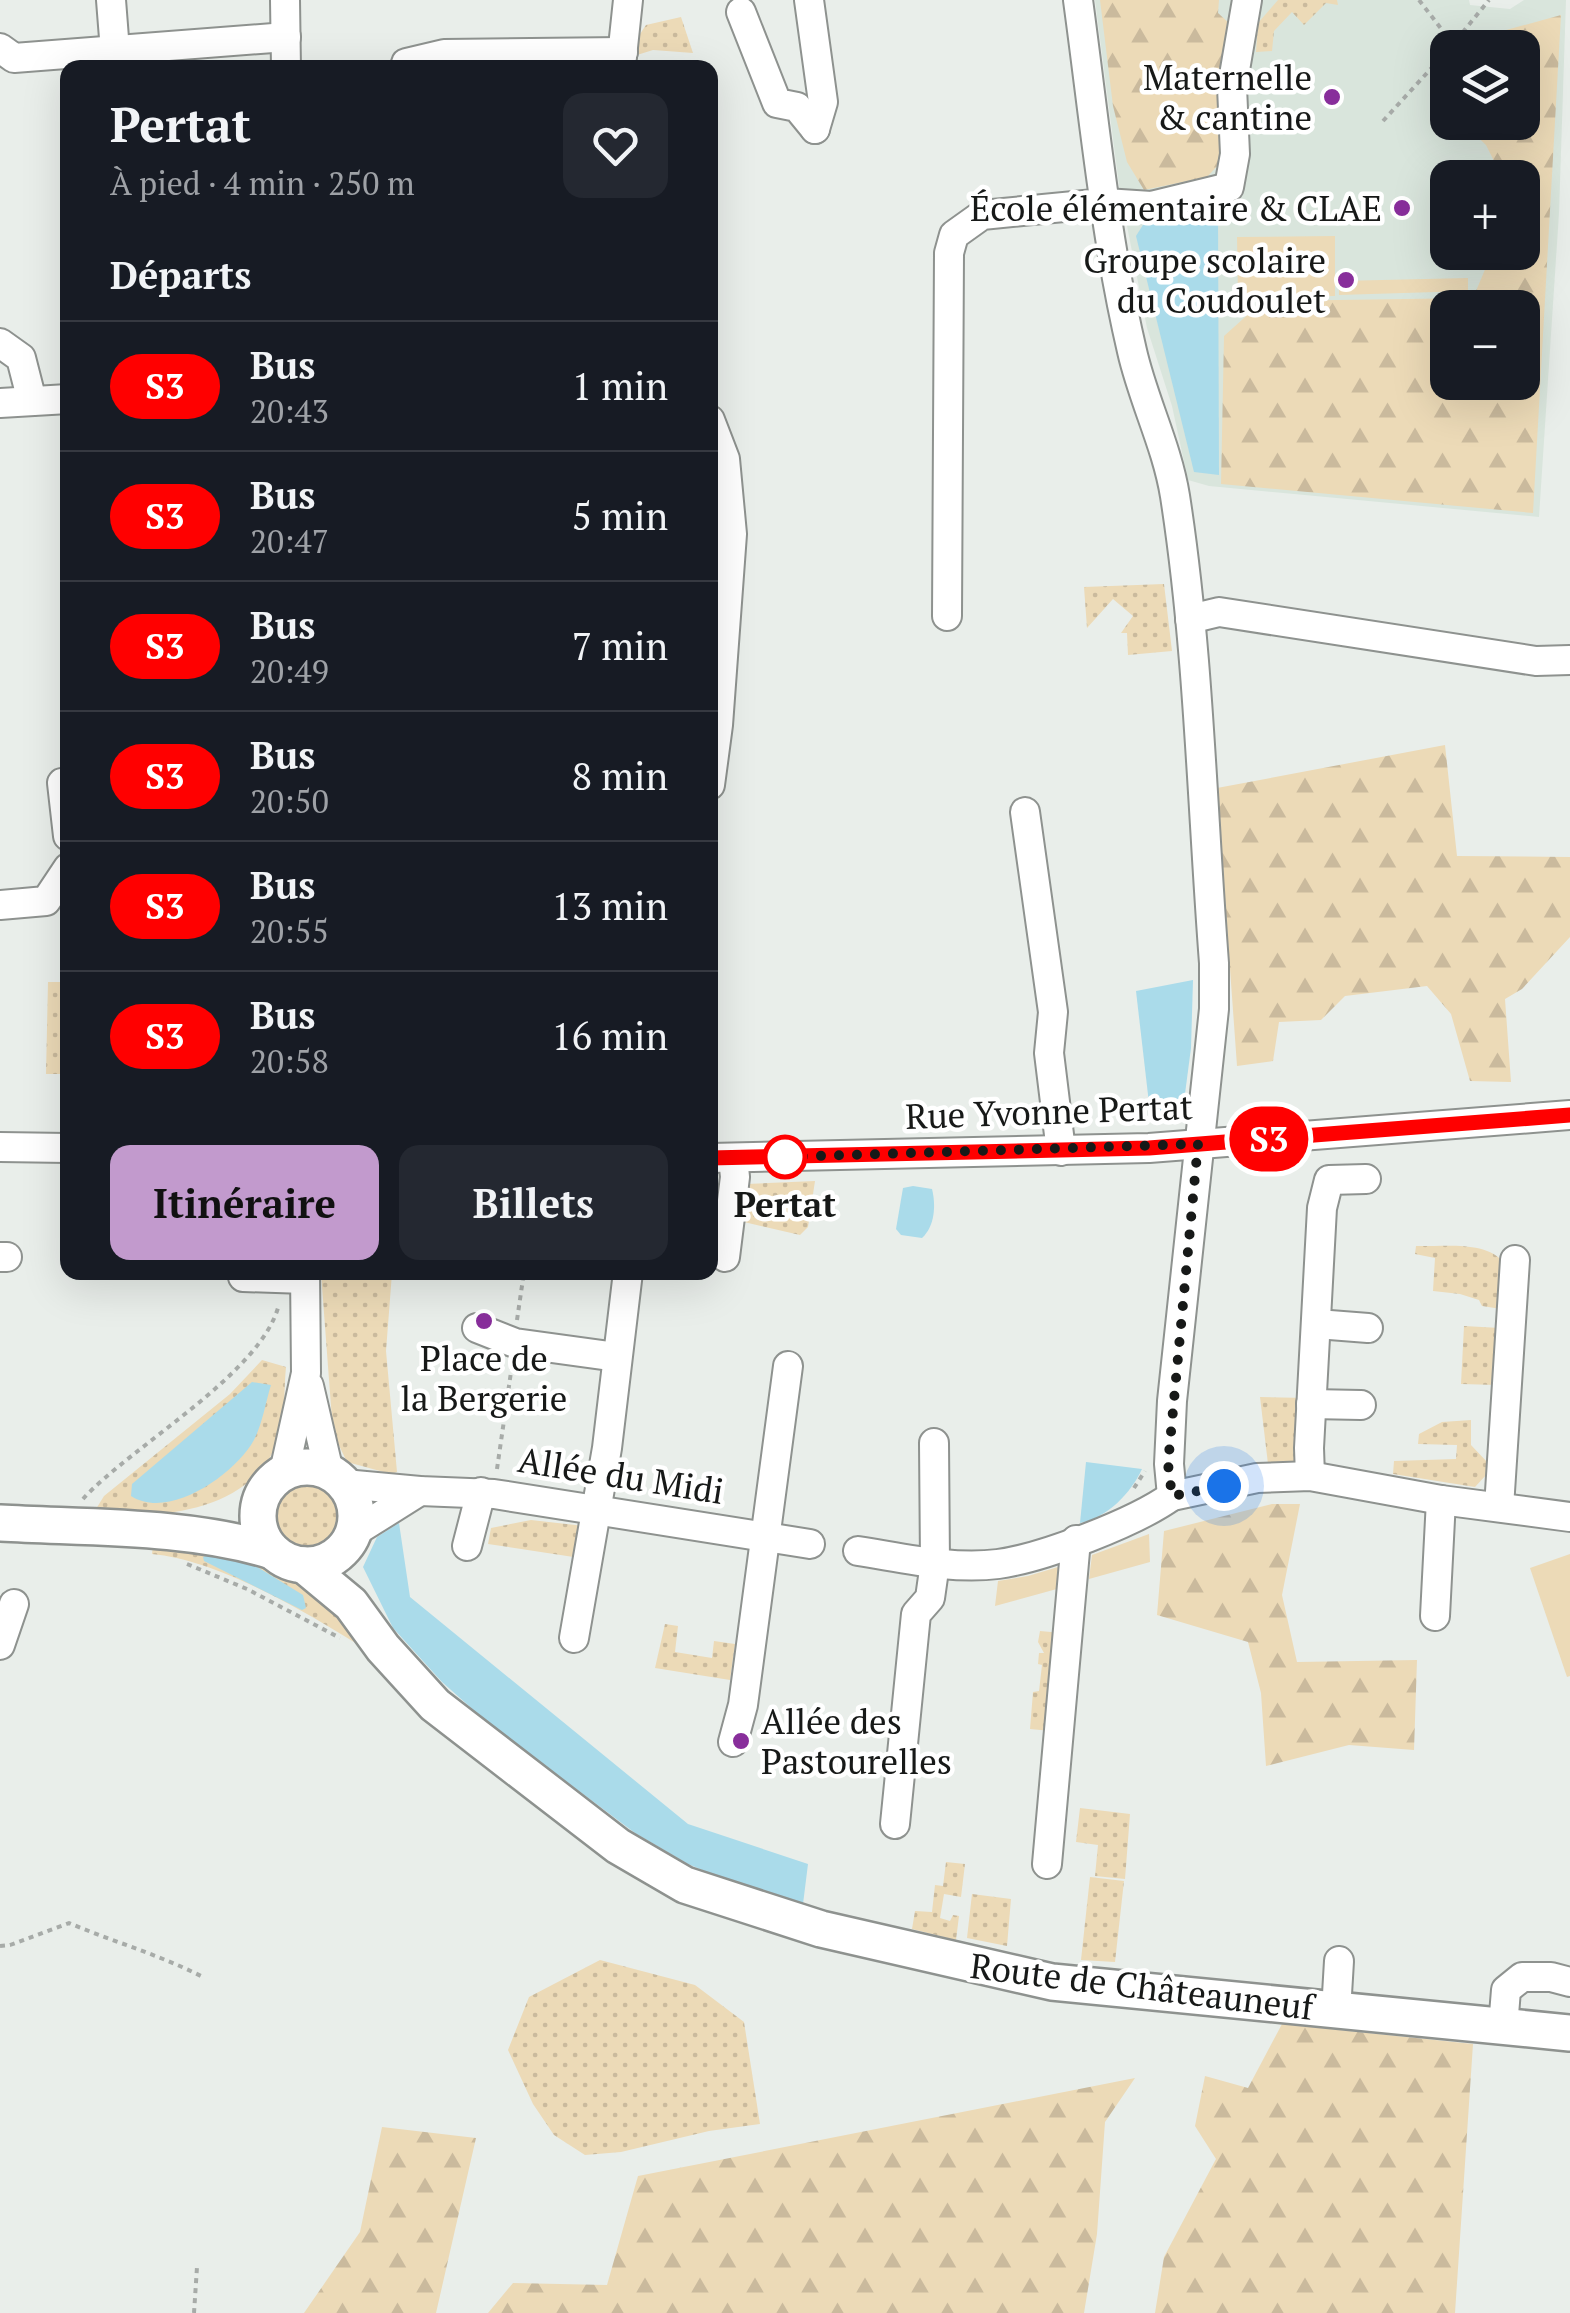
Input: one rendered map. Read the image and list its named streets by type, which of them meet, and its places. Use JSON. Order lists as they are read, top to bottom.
{
  "streets": {
    "main road": ["Route de Châteauneuf"],
    "street": ["Rue Yvonne Pertat", "Allée du Midi"]
  },
  "crossings": [
    ["Allée du Midi", "Route de Châteauneuf"]
  ],
  "places": [
    "Maternelle & cantine",
    "École élémentaire & CLAE",
    "Groupe scolaire du Coudoulet",
    "Pertat",
    "Place de la Bergerie",
    "Allée des Pastourelles"
  ],
  "lines": ["bus line S3"],
  "page": {
    "on_map": "S3",
    "map_buttons": ["+", "−"],
    "heading": [
      ["Pertat", "À pied · 4 min · 250 m"],
      "Départs"
    ],
    "list": [
      {
        "mark": "S3",
        "name": "Bus",
        "note": "20:43",
        "value": "1 min"
      },
      {
        "mark": "S3",
        "name": "Bus",
        "note": "20:47",
        "value": "5 min"
      },
      {
        "mark": "S3",
        "name": "Bus",
        "note": "20:49",
        "value": "7 min"
      },
      {
        "mark": "S3",
        "name": "Bus",
        "note": "20:50",
        "value": "8 min"
      },
      {
        "mark": "S3",
        "name": "Bus",
        "note": "20:55",
        "value": "13 min"
      },
      {
        "mark": "S3",
        "name": "Bus",
        "note": "20:58",
        "value": "16 min"
      }
    ],
    "buttons": ["Itinéraire", "Billets"]
  }
}
